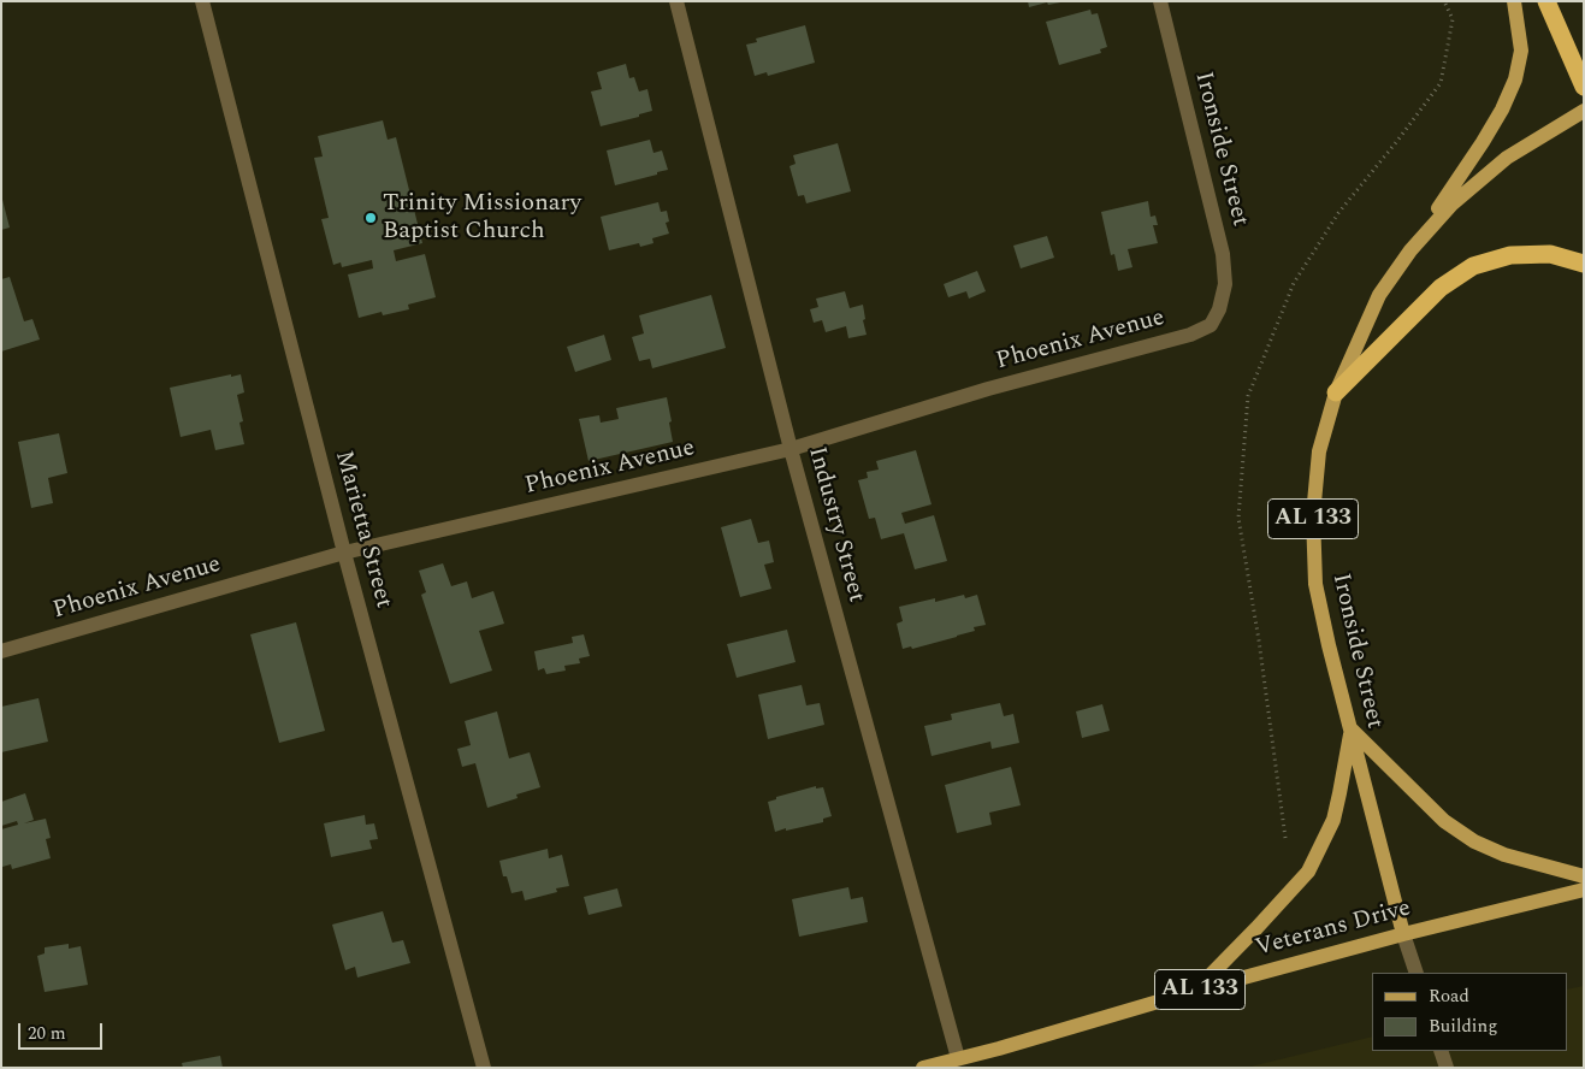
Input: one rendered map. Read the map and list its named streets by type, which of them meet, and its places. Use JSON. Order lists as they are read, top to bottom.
{
  "streets": {
    "main road": ["Ironside Street", "AL 133", "Veterans Drive"],
    "street": ["Phoenix Avenue", "Industry Street", "Marietta Street"]
  },
  "crossings": [
    ["Ironside Street", "Phoenix Avenue"],
    ["Ironside Street", "Veterans Drive"],
    ["Phoenix Avenue", "Industry Street"],
    ["Phoenix Avenue", "Marietta Street"],
    ["Industry Street", "Veterans Drive"]
  ],
  "places": ["Trinity Missionary Baptist Church"],
  "legend": ["Road", "Building"],
  "scale_bar": "20 m"
}
